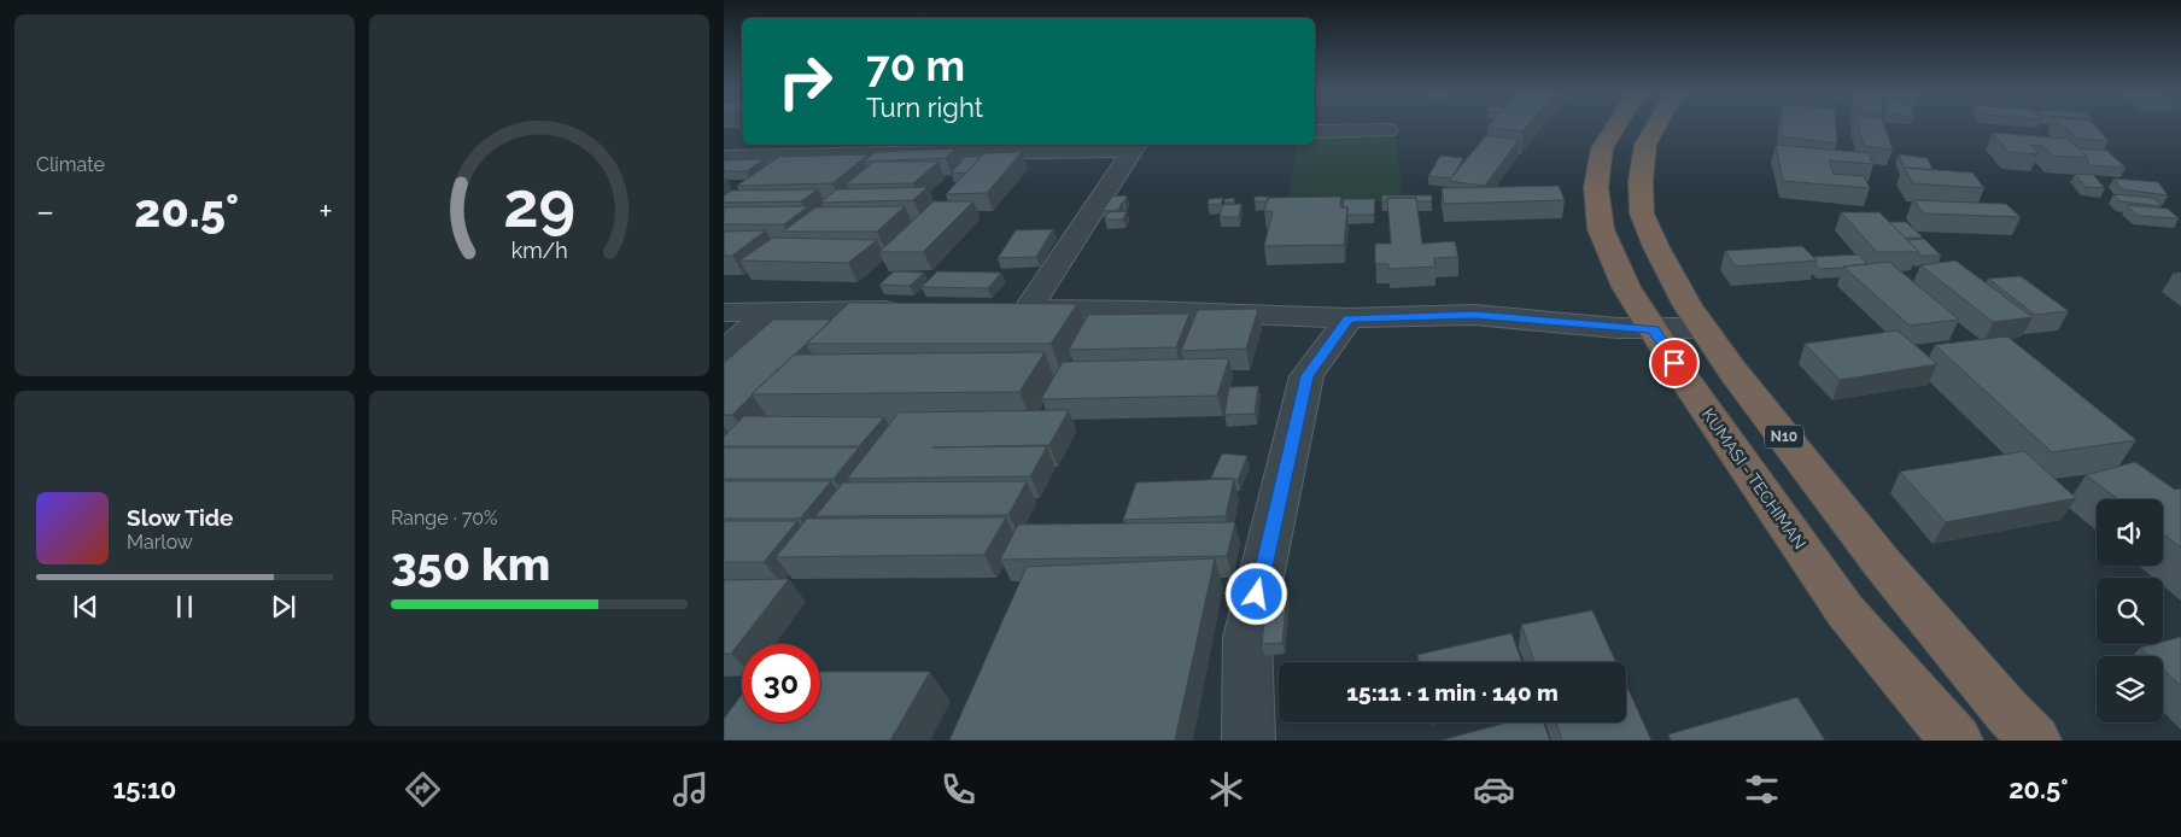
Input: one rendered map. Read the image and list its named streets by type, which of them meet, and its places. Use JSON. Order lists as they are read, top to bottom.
{
  "streets": {
    "highway": ["N10", "KUMASI - TECHIMAN"]
  },
  "page": {
    "tile": [
      "Climate",
      ["Range · 70%", "350 km"]
    ],
    "turn": ["70 m", "Turn right"],
    "heat": ["−", "20.5°", "+"],
    "song": ["Slow Tide", "Marlow"],
    "limit": "30",
    "trip": "15:11 · 1 min · 140 m",
    "tabs": ["15:10", "20.5°"],
    "gauge": ["29", "km/h"]
  }
}
